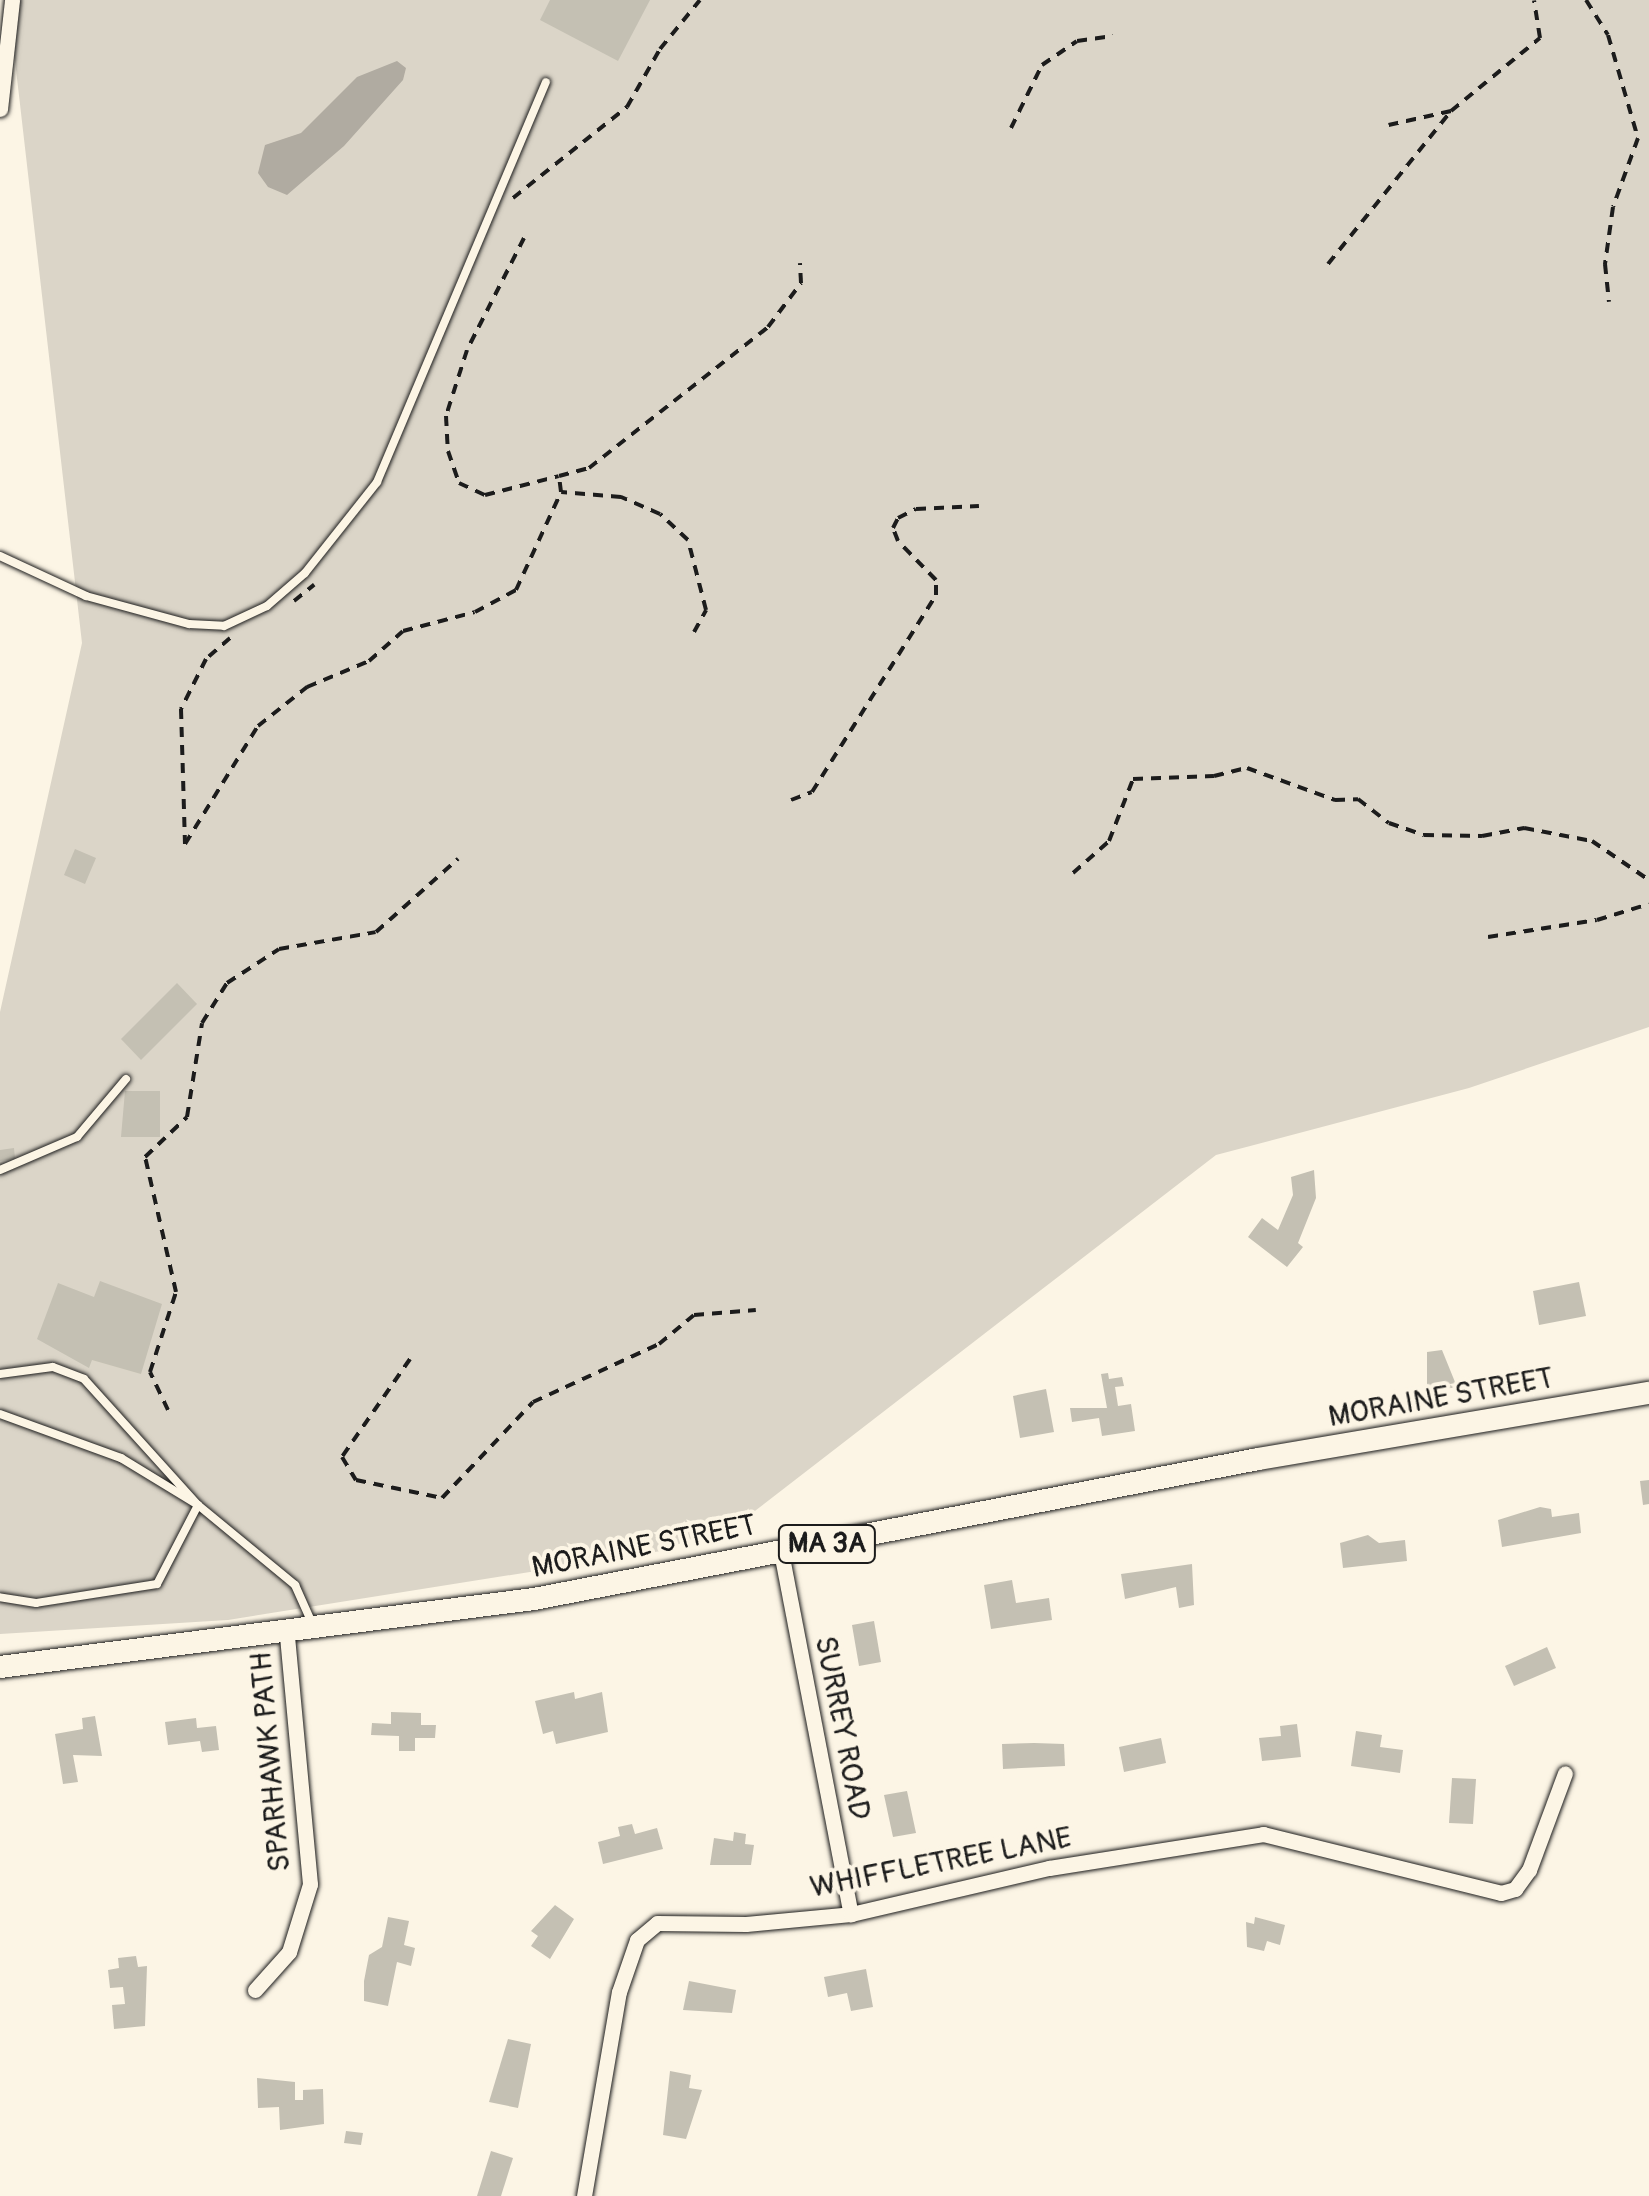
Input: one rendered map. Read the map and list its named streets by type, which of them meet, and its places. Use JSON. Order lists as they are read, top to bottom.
{
  "streets": {
    "main road": ["MORAINE STREET", "MA 3A"],
    "street": ["SURREY ROAD", "SPARHAWK PATH", "WHIFFLETREE LANE"]
  },
  "crossings": [
    ["MORAINE STREET", "SURREY ROAD"],
    ["MORAINE STREET", "SPARHAWK PATH"],
    ["SURREY ROAD", "WHIFFLETREE LANE"]
  ]
}
